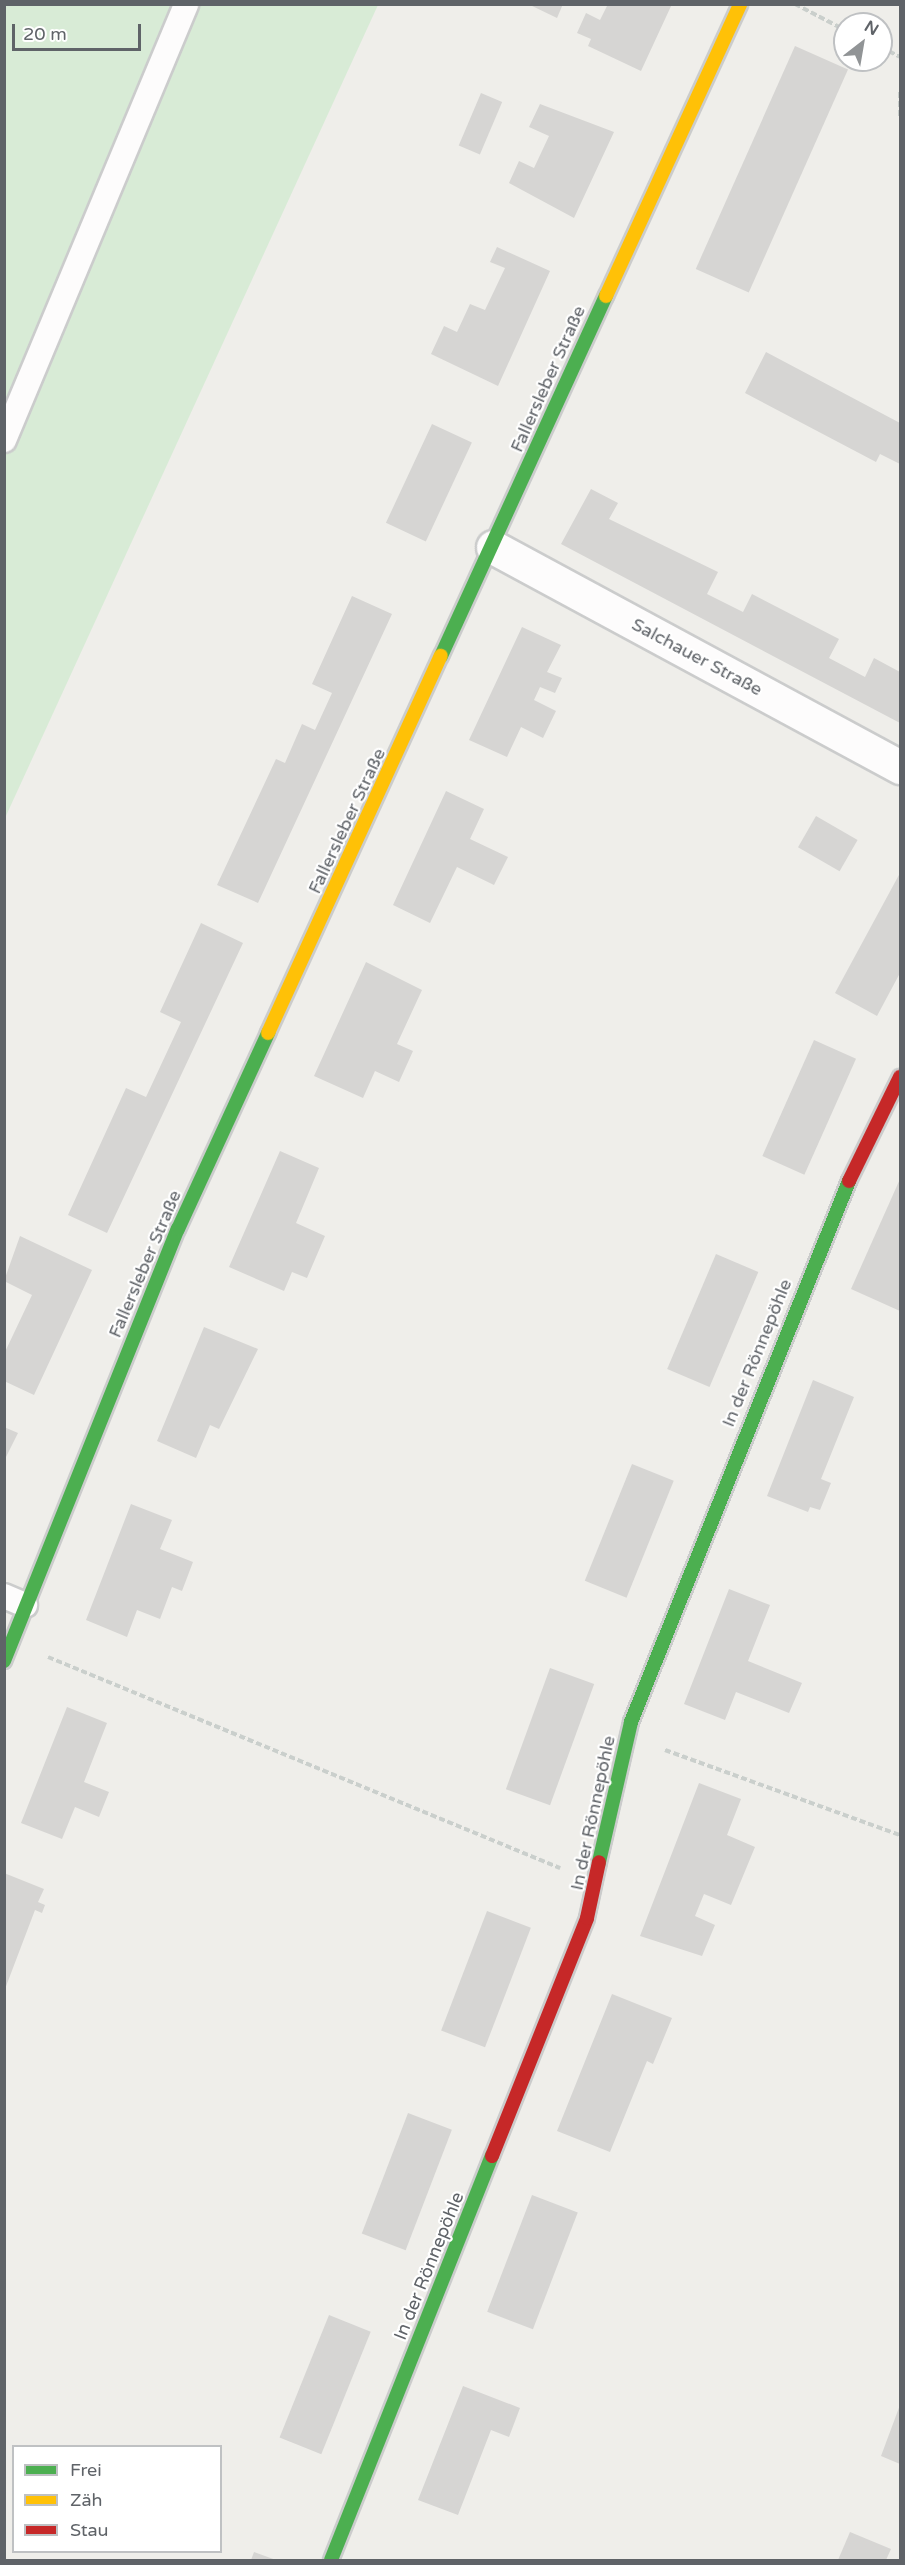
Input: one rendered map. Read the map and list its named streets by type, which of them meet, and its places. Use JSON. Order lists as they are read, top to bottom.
{
  "streets": {
    "street": ["Fallersleber Straße", "Salchauer Straße", "In der Rönnepöhle"]
  },
  "crossings": [
    ["Fallersleber Straße", "Salchauer Straße"]
  ],
  "legend": ["Frei", "Zäh", "Stau"],
  "scale_bar": "20 m",
  "north": "top right"
}
